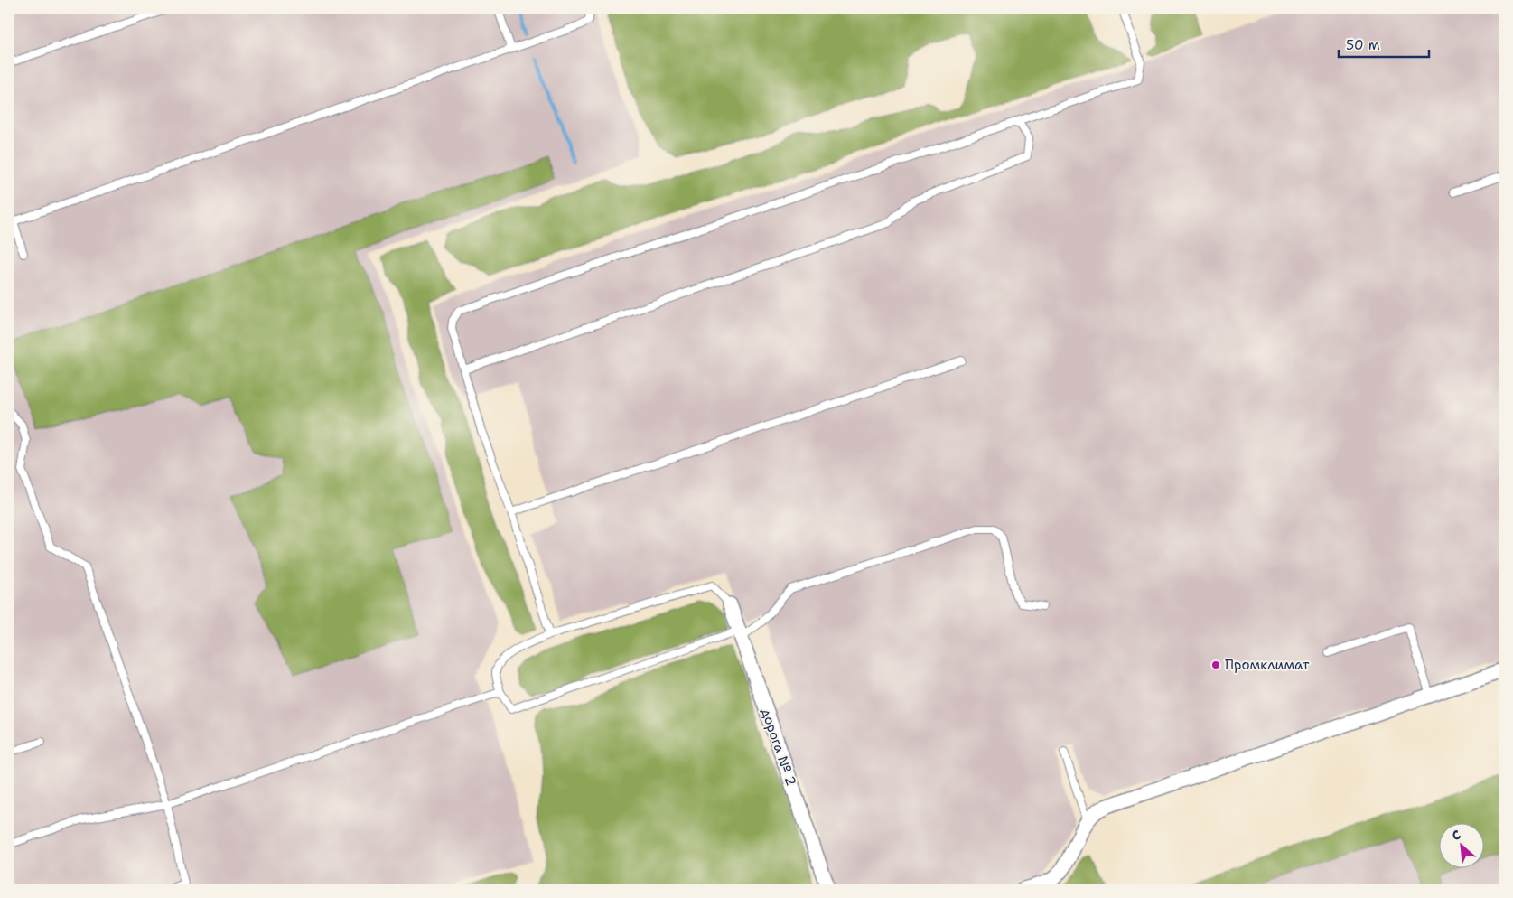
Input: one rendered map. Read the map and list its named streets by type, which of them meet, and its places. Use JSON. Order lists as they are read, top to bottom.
{
  "streets": {
    "street": ["дорога № 2"]
  },
  "places": ["Промклимат"],
  "scale_bar": "50 m",
  "north": "top left"
}
